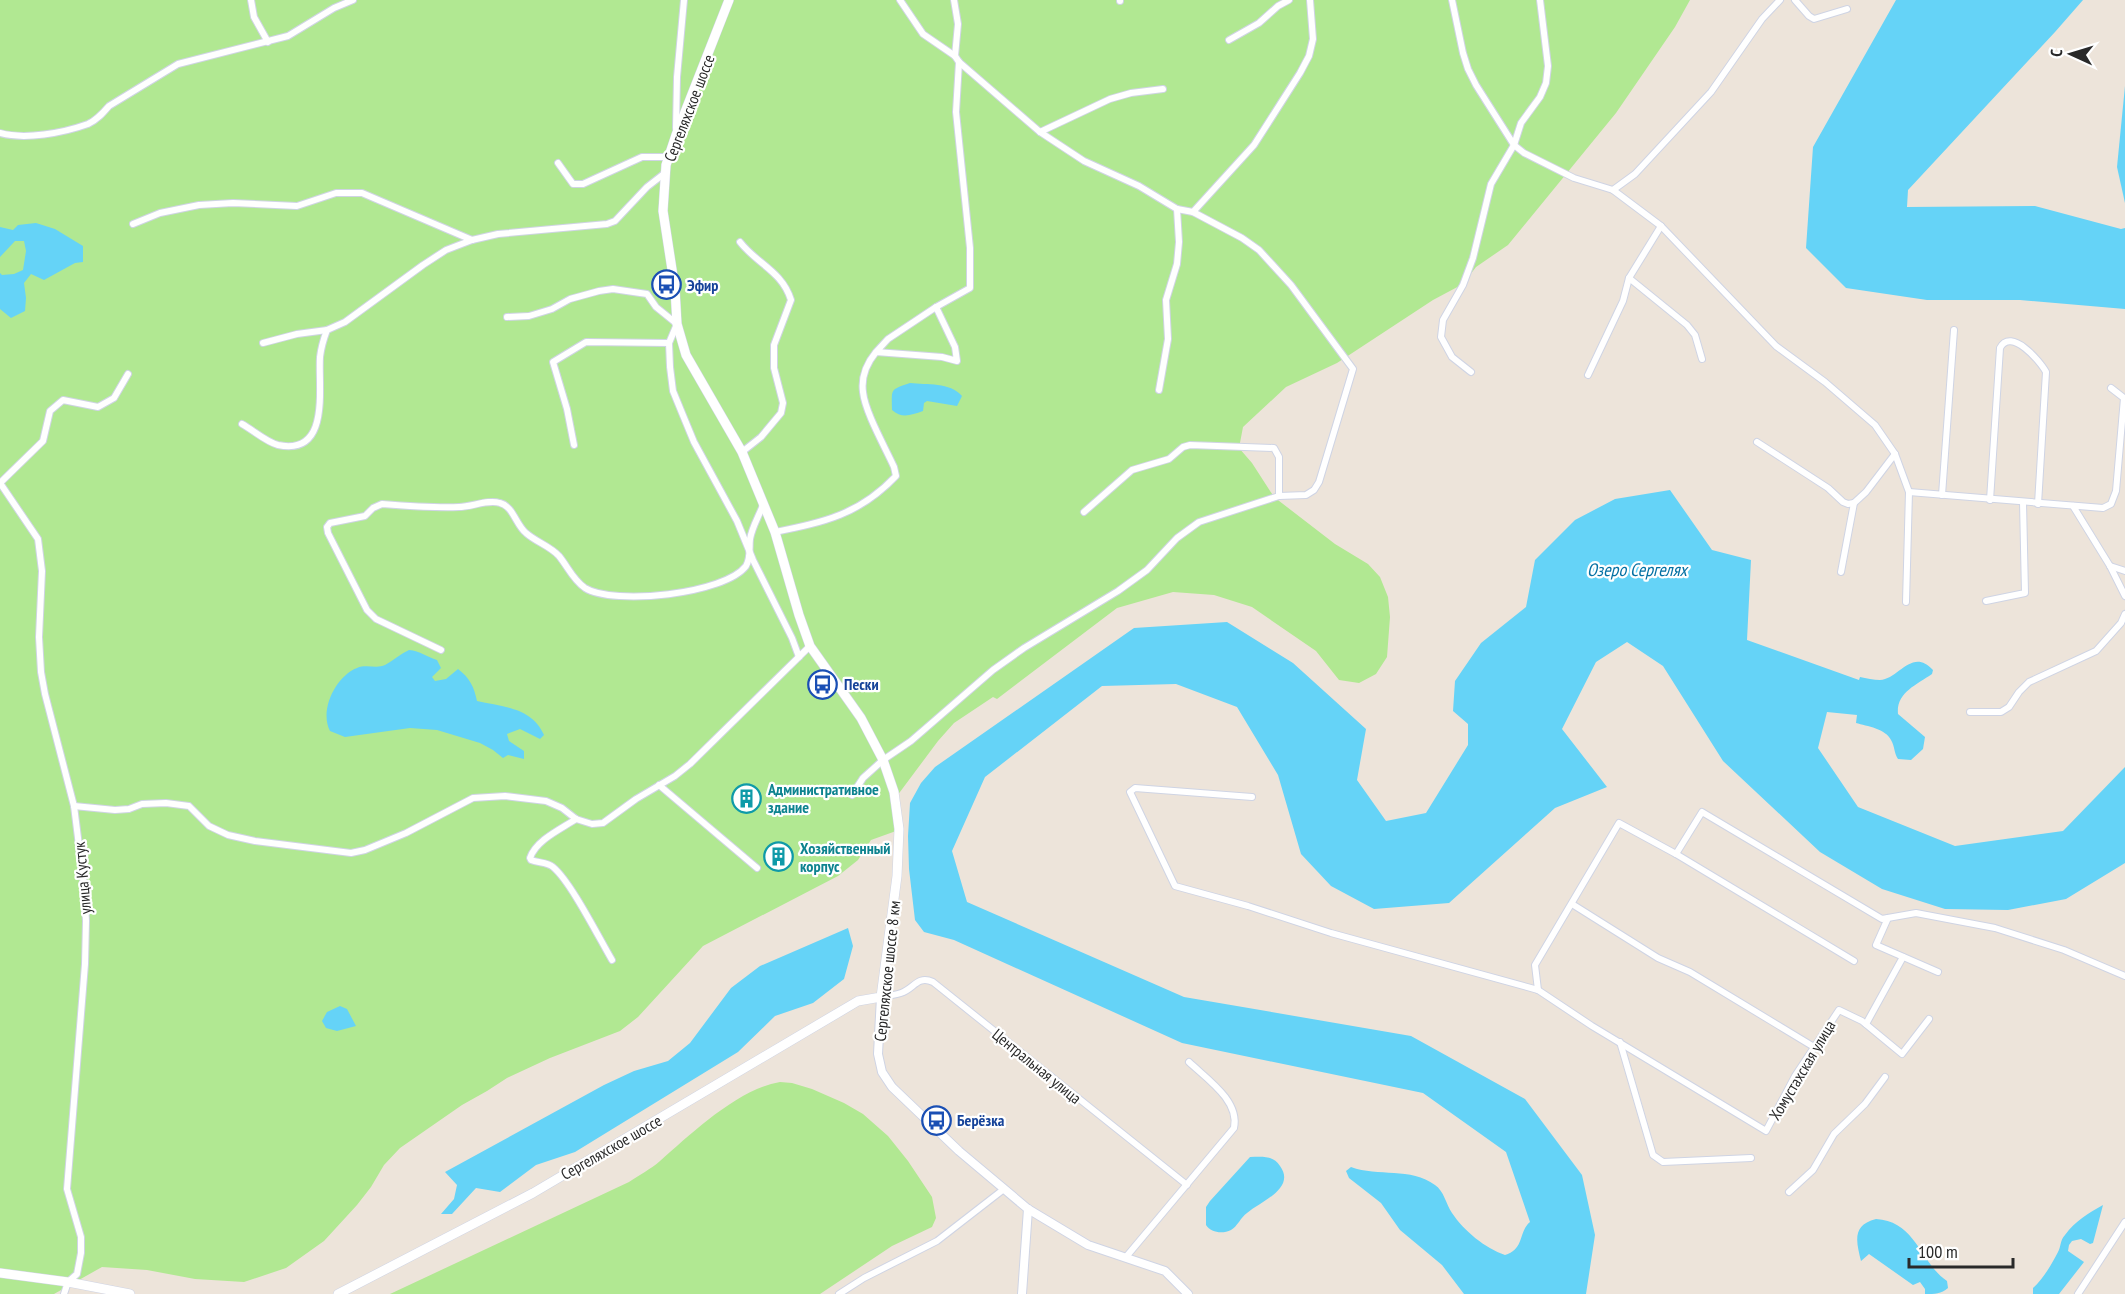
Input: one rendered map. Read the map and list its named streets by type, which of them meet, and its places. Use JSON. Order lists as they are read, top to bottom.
{
  "streets": {
    "main road": ["Сергеляхское шоссе", "Сергеляхское шоссе 8 км"],
    "street": ["улица Кустук", "Центральная улица", "Хомустахская улица"]
  },
  "crossings": [
    ["Сергеляхское шоссе", "Сергеляхское шоссе 8 км"],
    ["Сергеляхское шоссе", "Центральная улица"],
    ["Сергеляхское шоссе 8 км", "Центральная улица"]
  ],
  "water": ["Озеро Сергелях"],
  "places": {
    "bus stop": ["Эфир", "Пески", "Берёзка"],
    "building": ["Административное здание", "Хозяйственный корпус"]
  },
  "scale_bar": "100 m",
  "north": "left"
}
